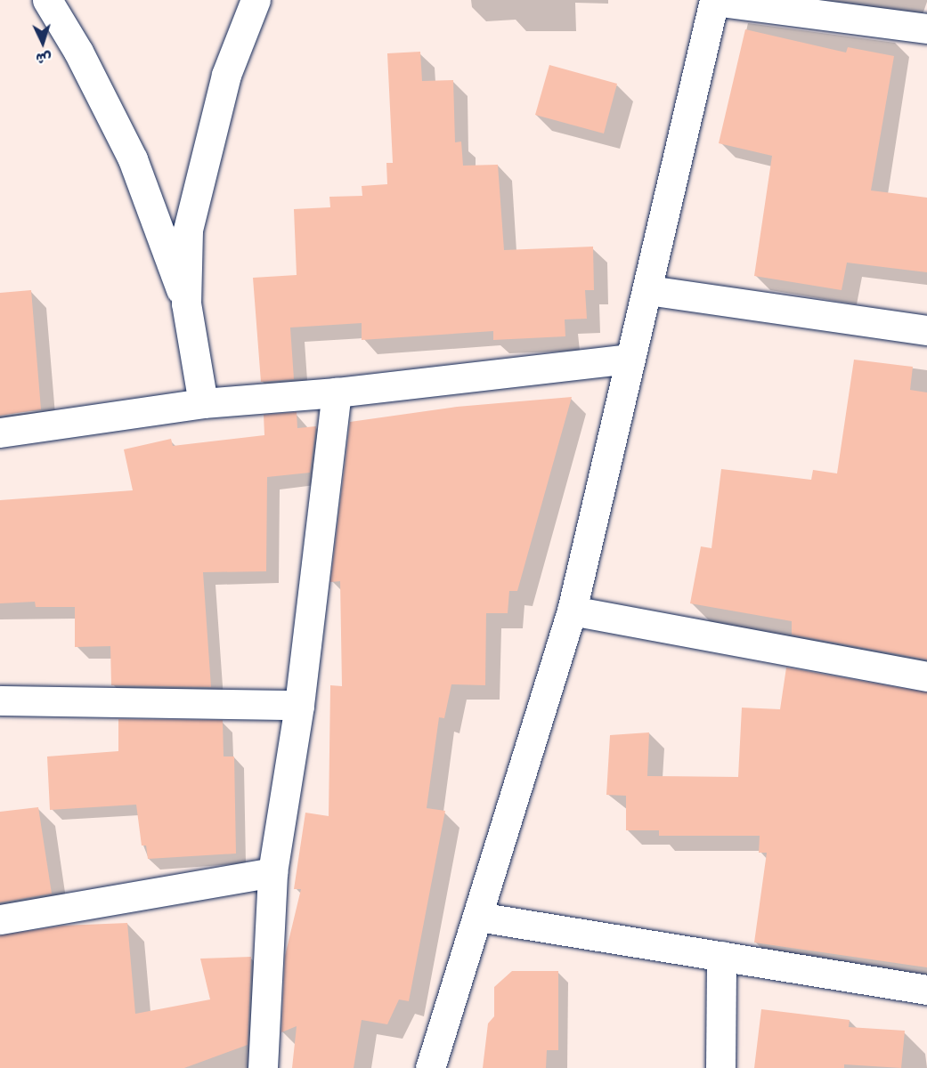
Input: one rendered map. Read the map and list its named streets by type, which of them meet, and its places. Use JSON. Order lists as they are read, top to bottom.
{
  "north": "bottom"
}
